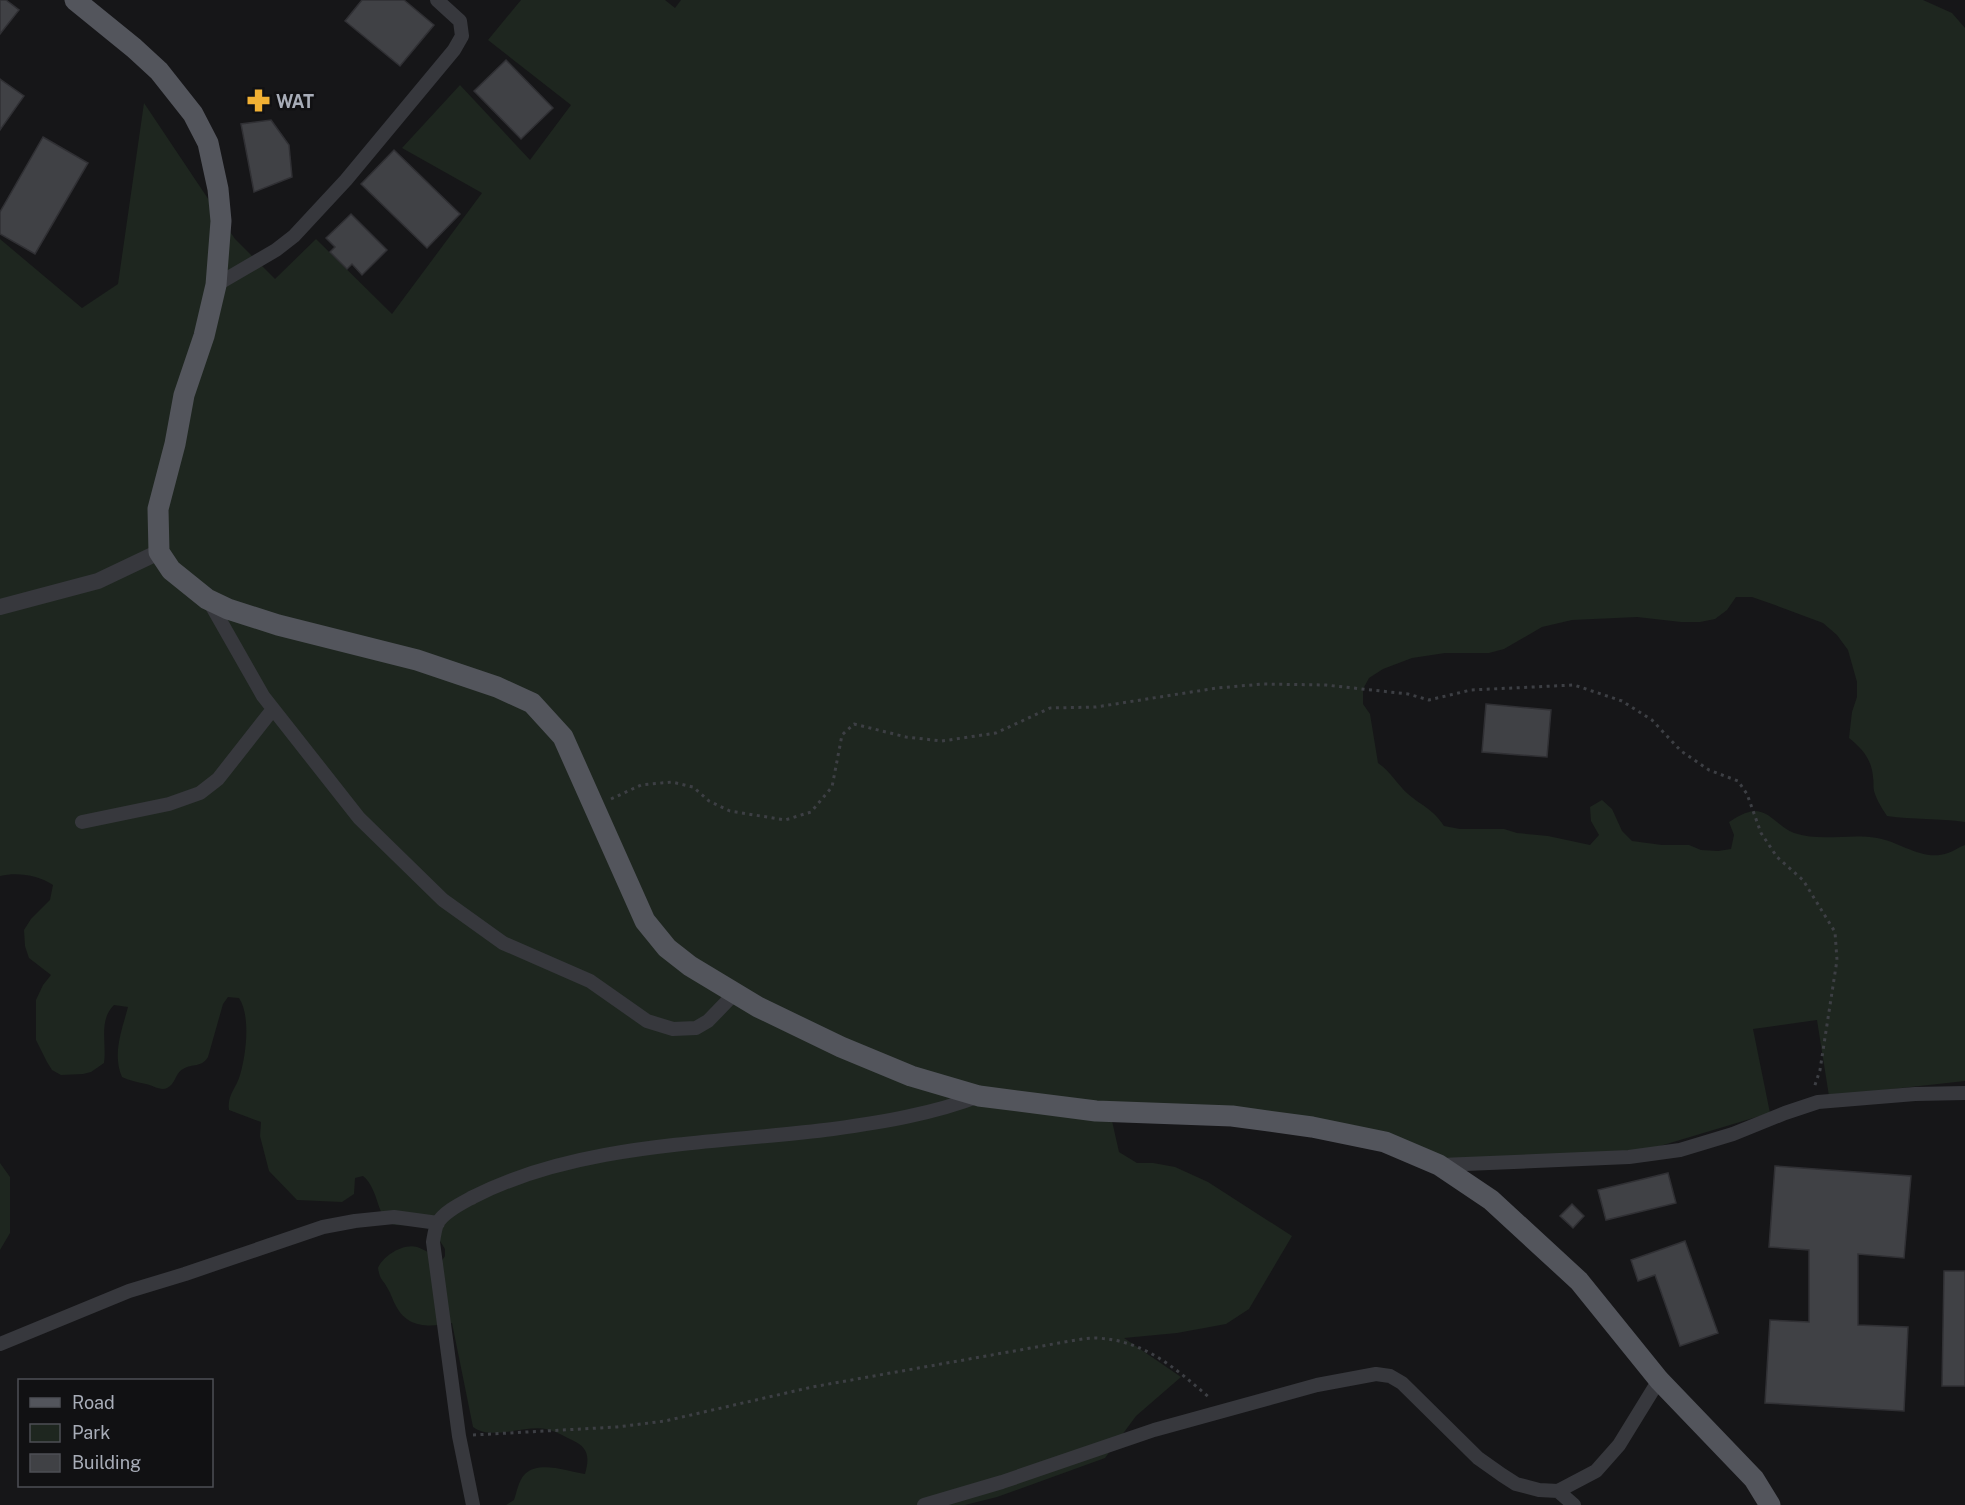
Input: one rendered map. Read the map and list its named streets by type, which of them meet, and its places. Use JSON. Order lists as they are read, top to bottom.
{
  "places": {
    "pharmacy": ["WAT"]
  },
  "legend": ["Road", "Park", "Building"]
}
